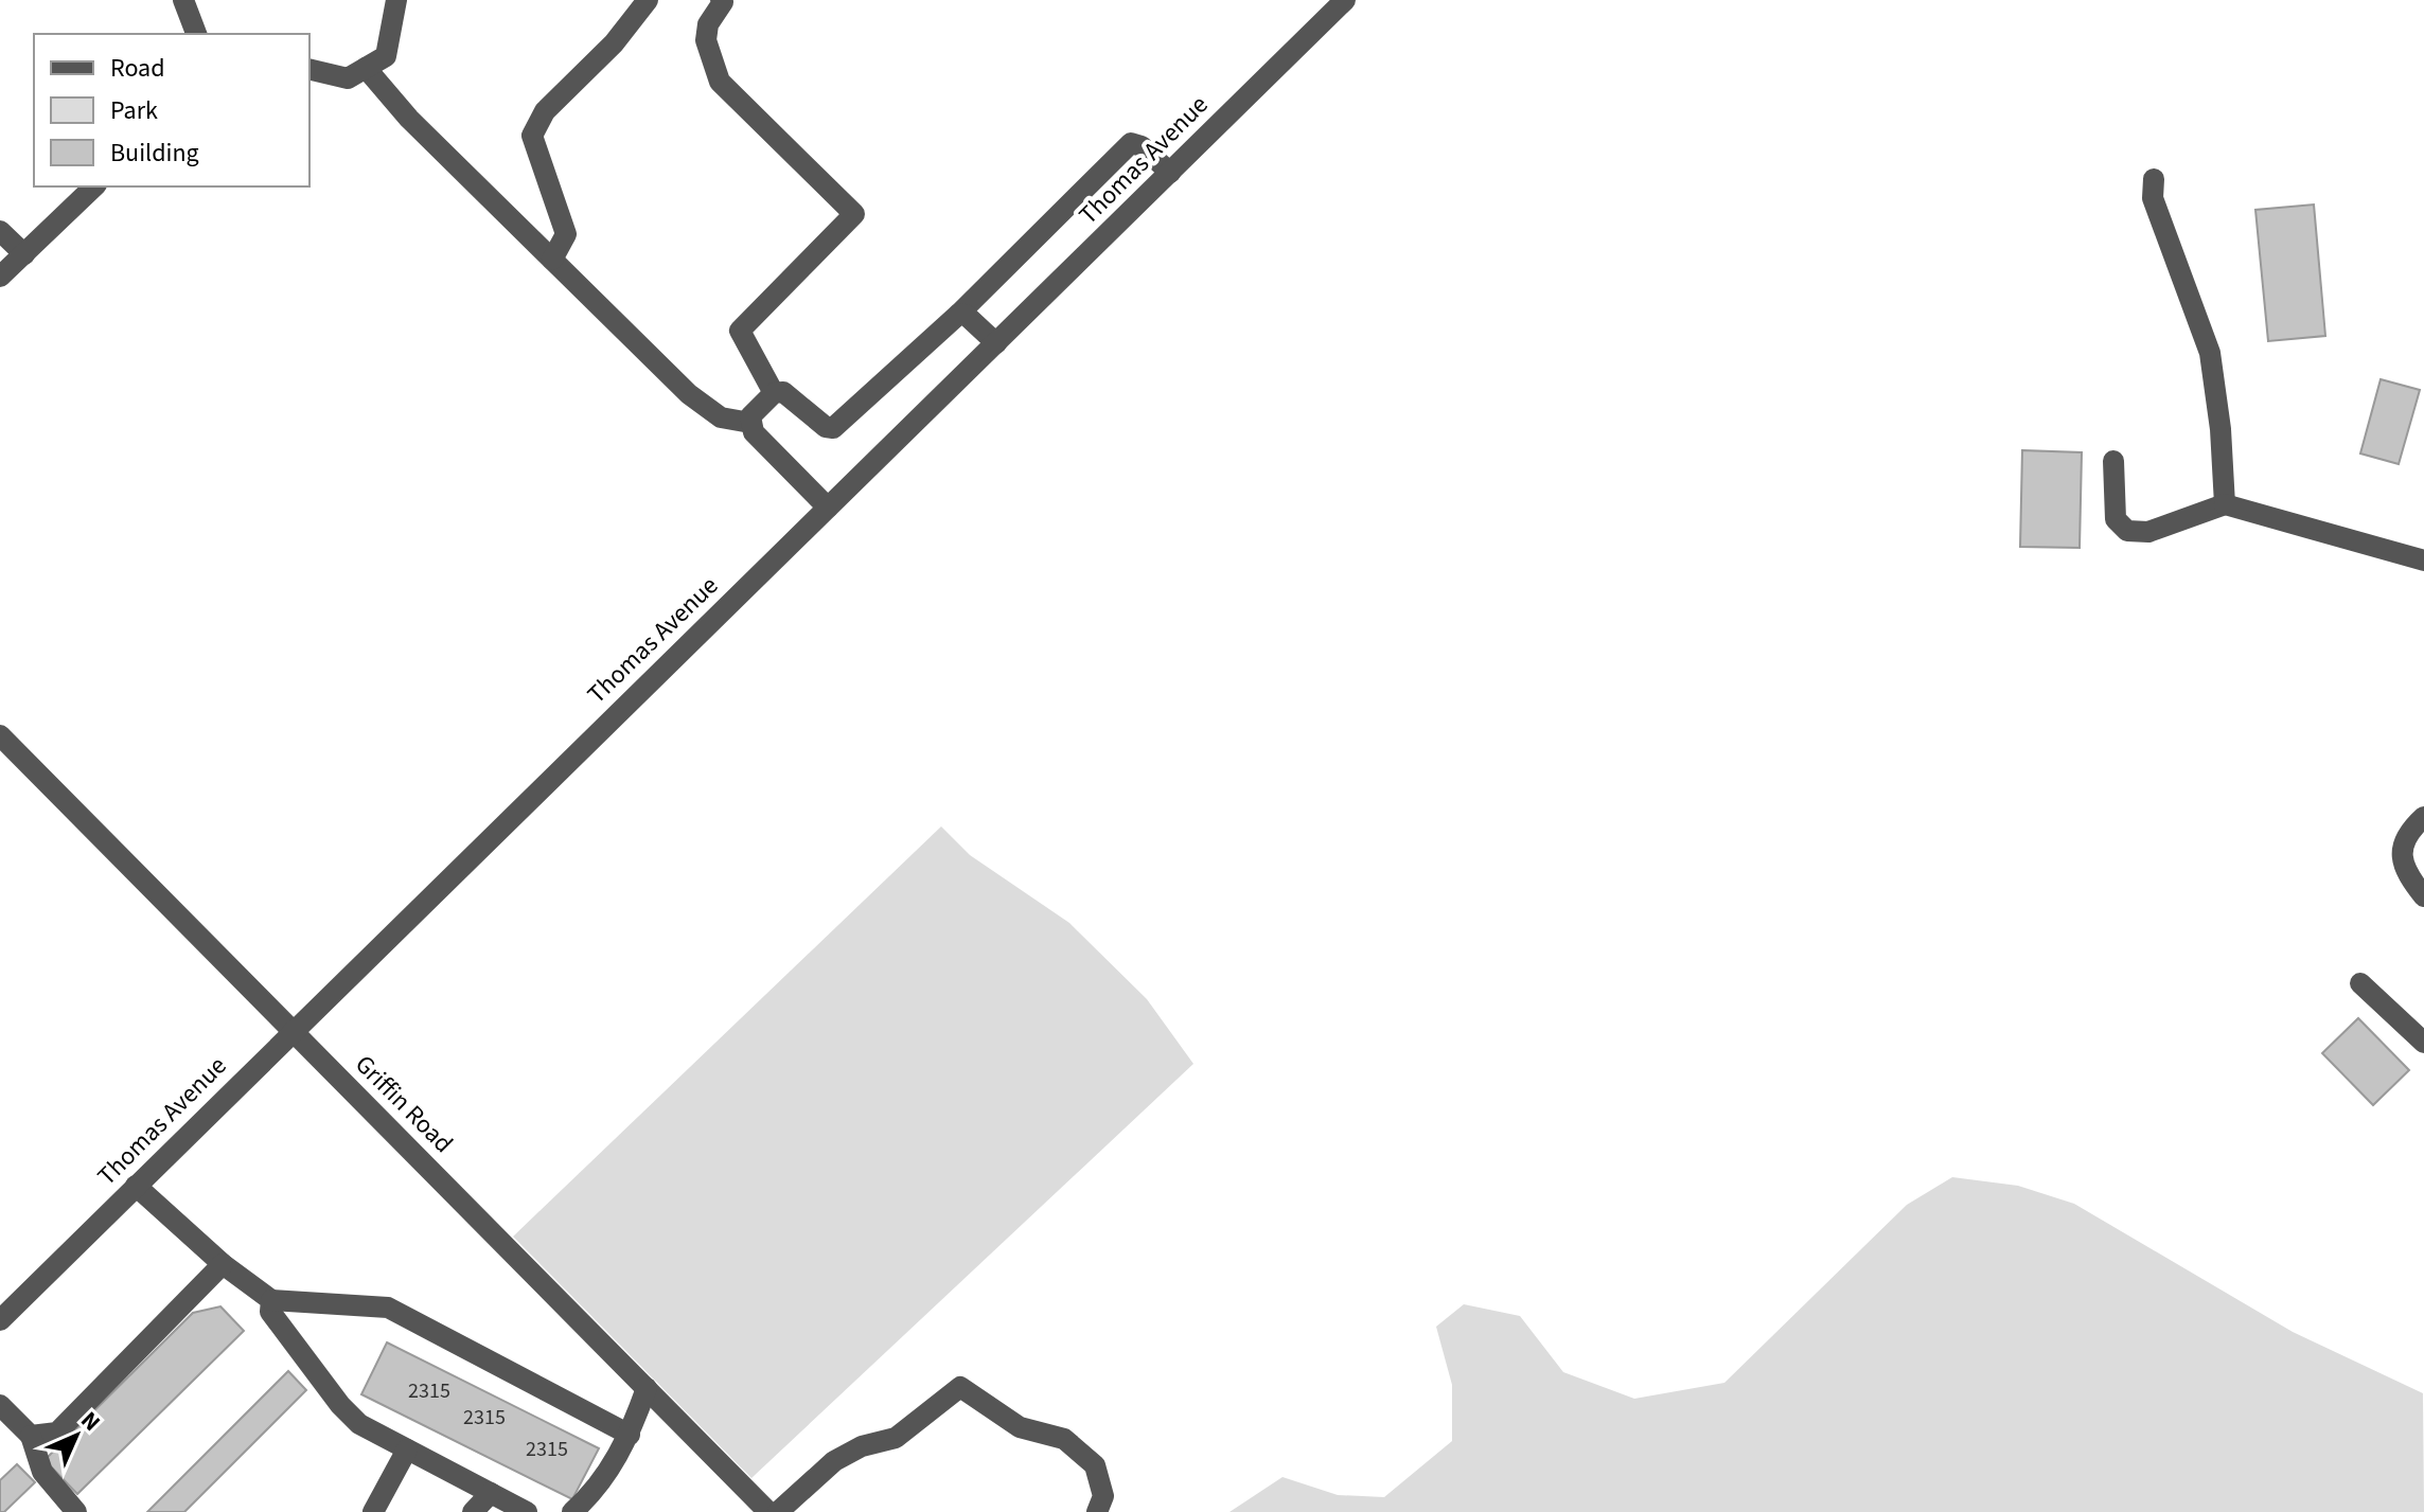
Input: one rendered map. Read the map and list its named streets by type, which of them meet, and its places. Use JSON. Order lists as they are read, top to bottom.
{
  "streets": {
    "street": ["Thomas Avenue", "Griffin Road"]
  },
  "crossings": [
    ["Thomas Avenue", "Griffin Road"]
  ],
  "house_numbers": ["2315", "2315", "2315"],
  "legend": ["Road", "Park", "Building"],
  "north": "top right"
}
